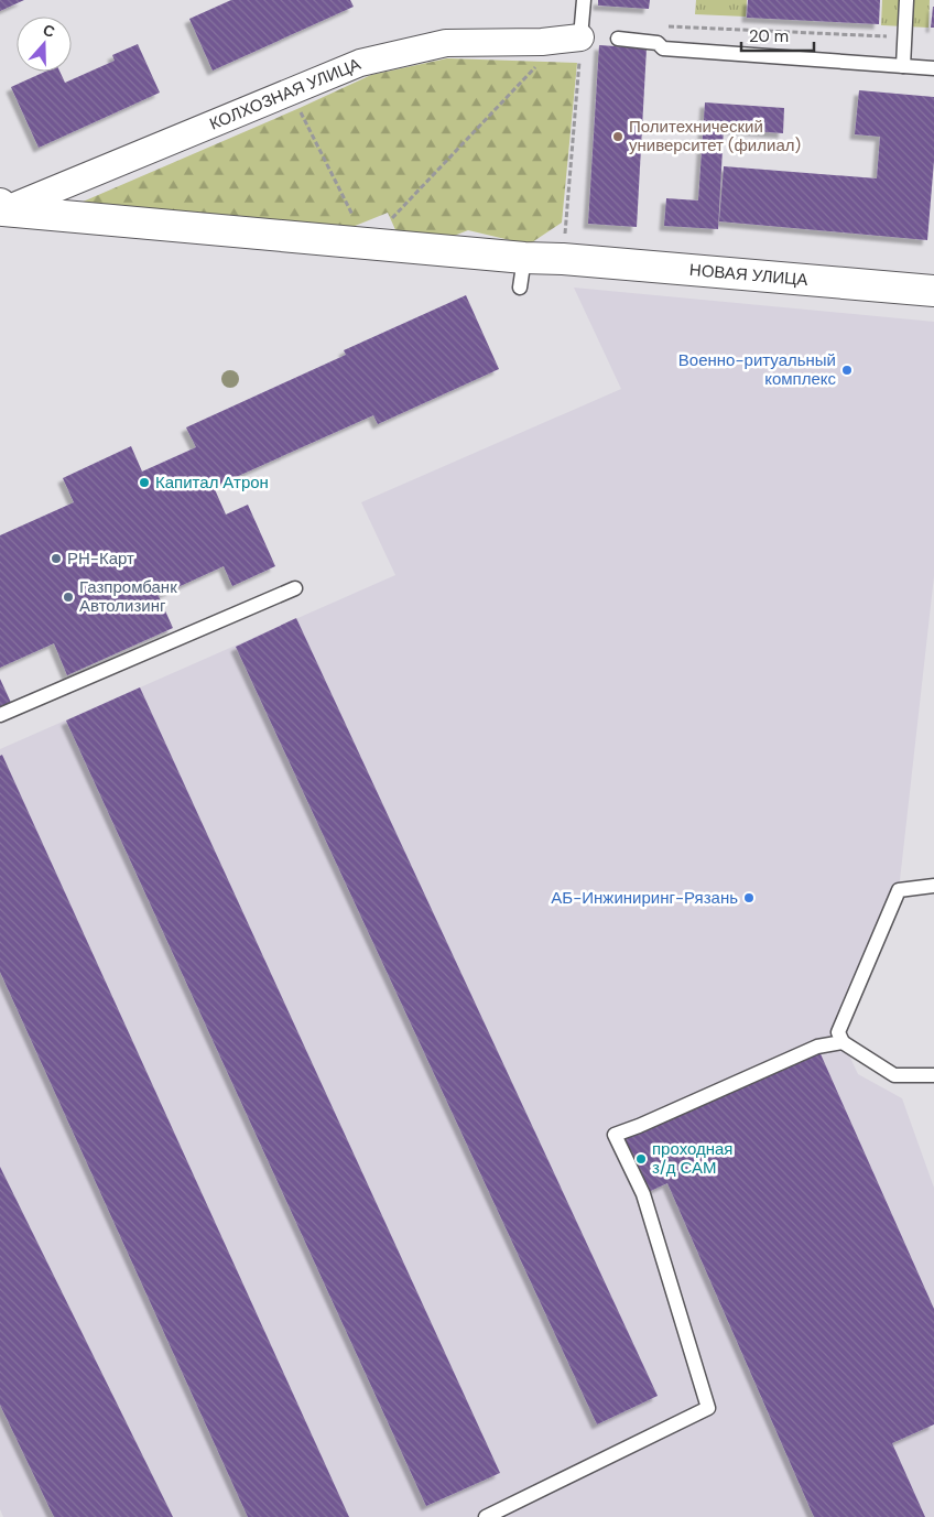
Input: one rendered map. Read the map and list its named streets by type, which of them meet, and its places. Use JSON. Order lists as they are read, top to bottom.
{
  "streets": {
    "street": ["КОЛХОЗНАЯ УЛИЦА", "НОВАЯ УЛИЦА"]
  },
  "crossings": [
    ["КОЛХОЗНАЯ УЛИЦА", "НОВАЯ УЛИЦА"]
  ],
  "places": [
    "Политехнический университет (филиал)",
    "Военно-ритуальный комплекс",
    "Капитал Атрон",
    "РН-Карт",
    "Газпромбанк Автолизинг",
    "АБ-Инжиниринг-Рязань",
    "проходная з/д САМ"
  ],
  "scale_bar": "20 m",
  "north": "top"
}
